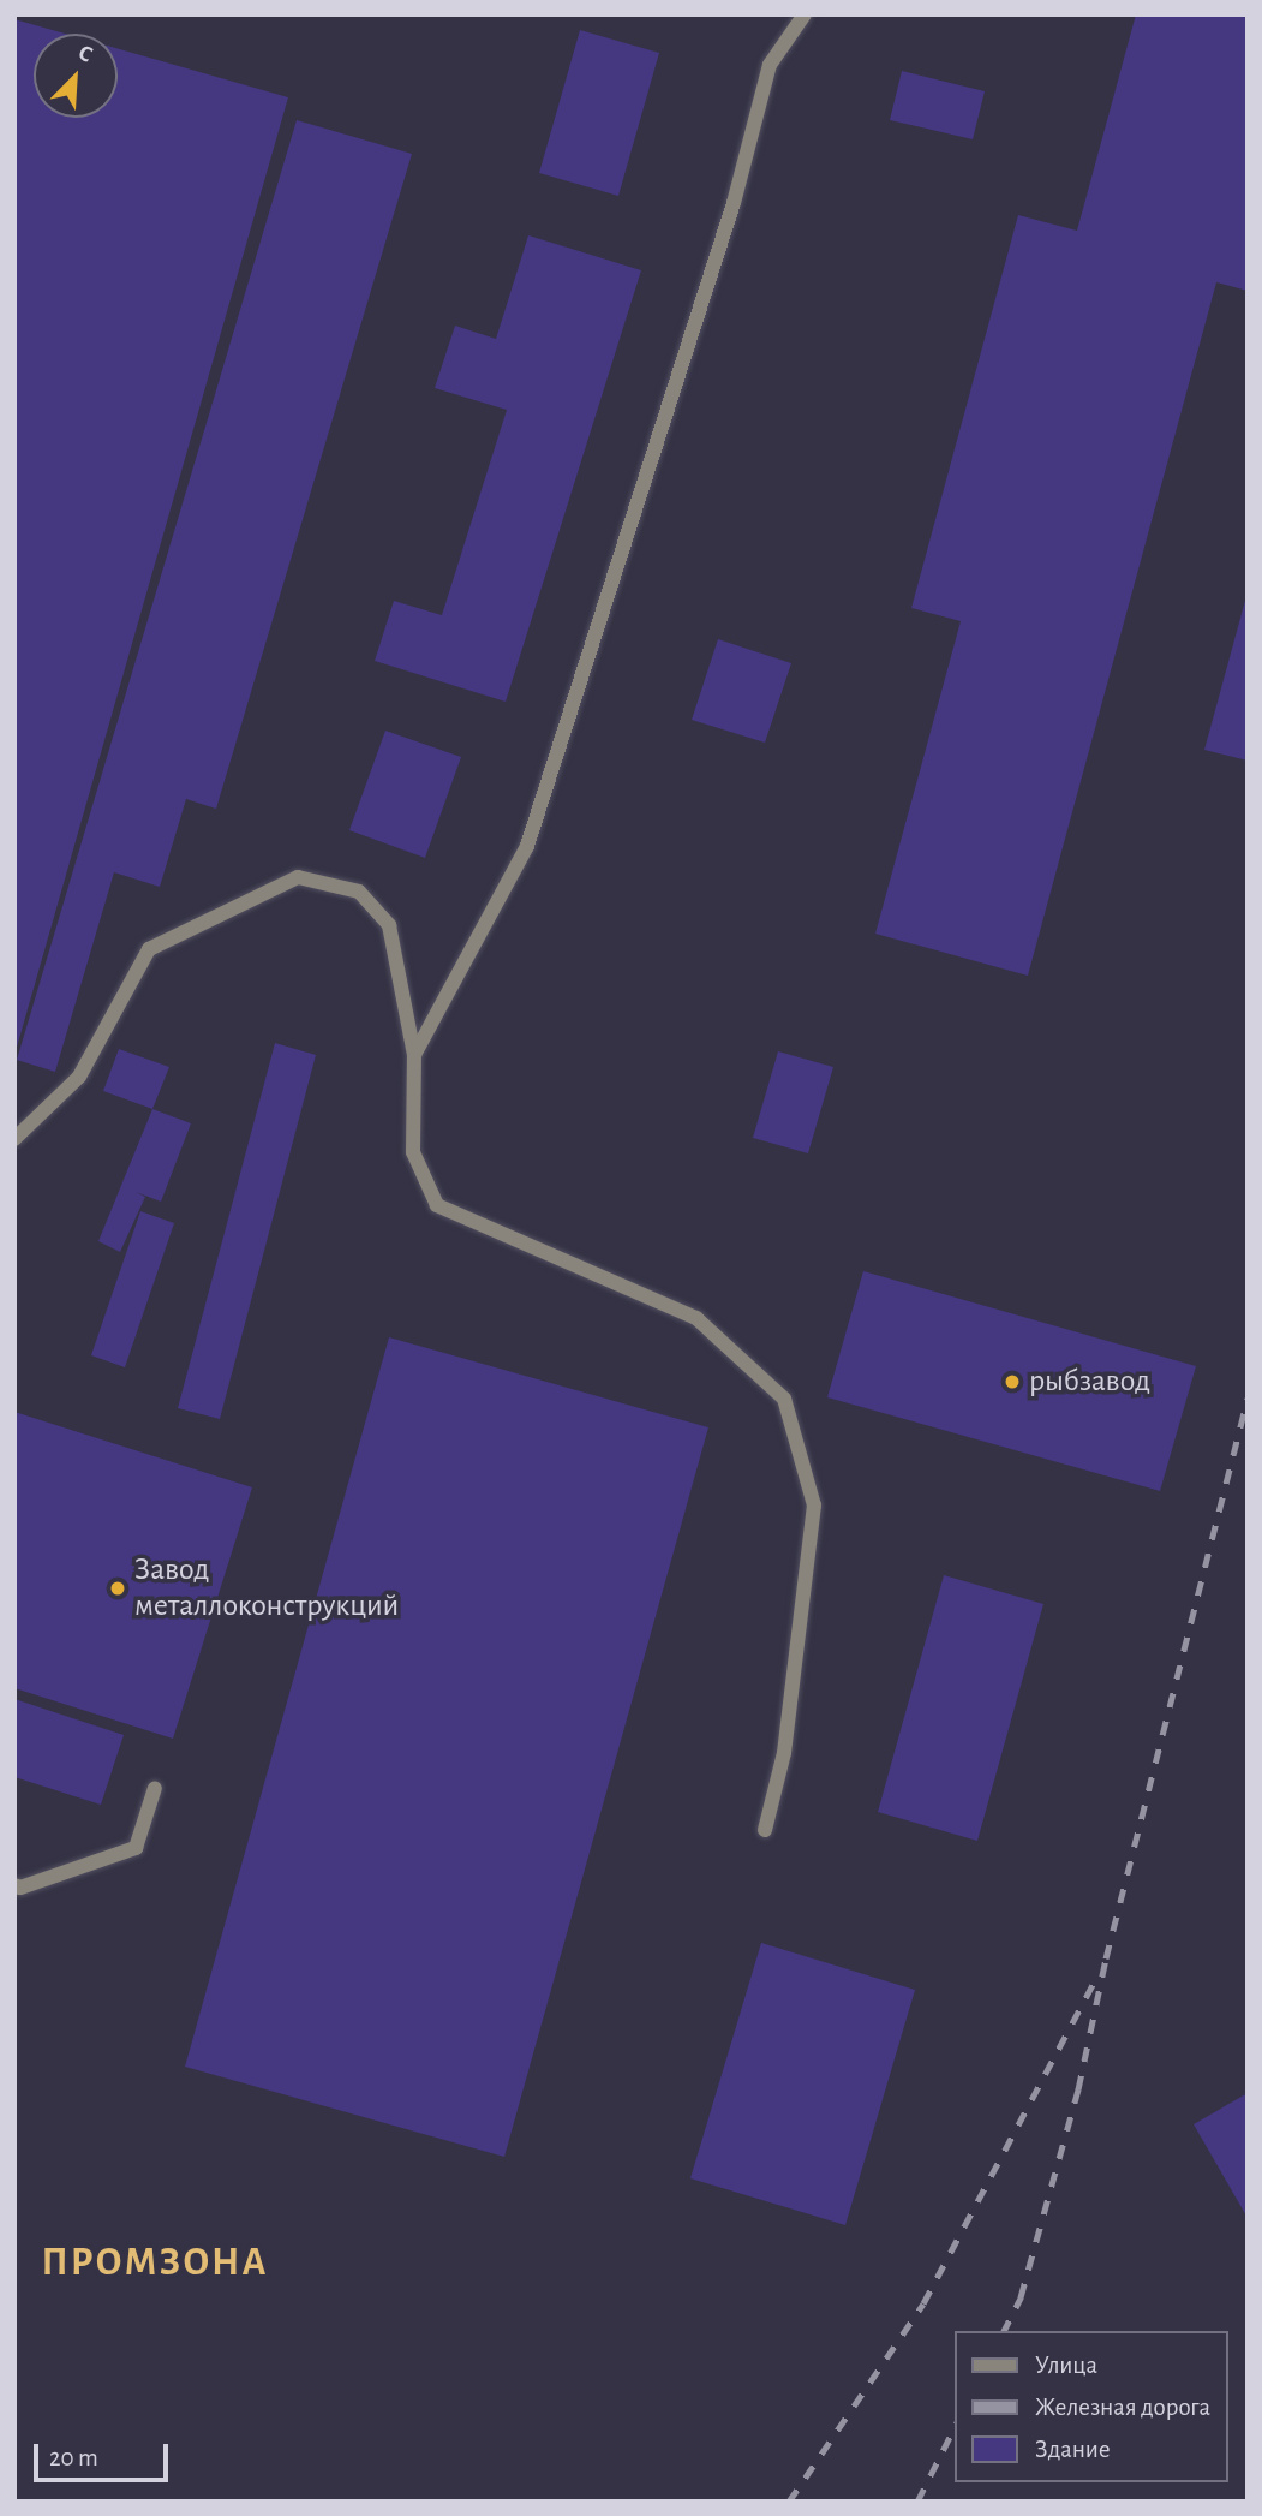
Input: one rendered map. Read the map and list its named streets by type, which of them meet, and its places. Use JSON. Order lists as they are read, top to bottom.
{
  "districts": ["ПРОМЗОНА"],
  "places": ["рыбзавод", "Завод металлоконструкций"],
  "legend": ["Улица", "Железная дорога", "Здание"],
  "scale_bar": "20 m",
  "north": "top right"
}
